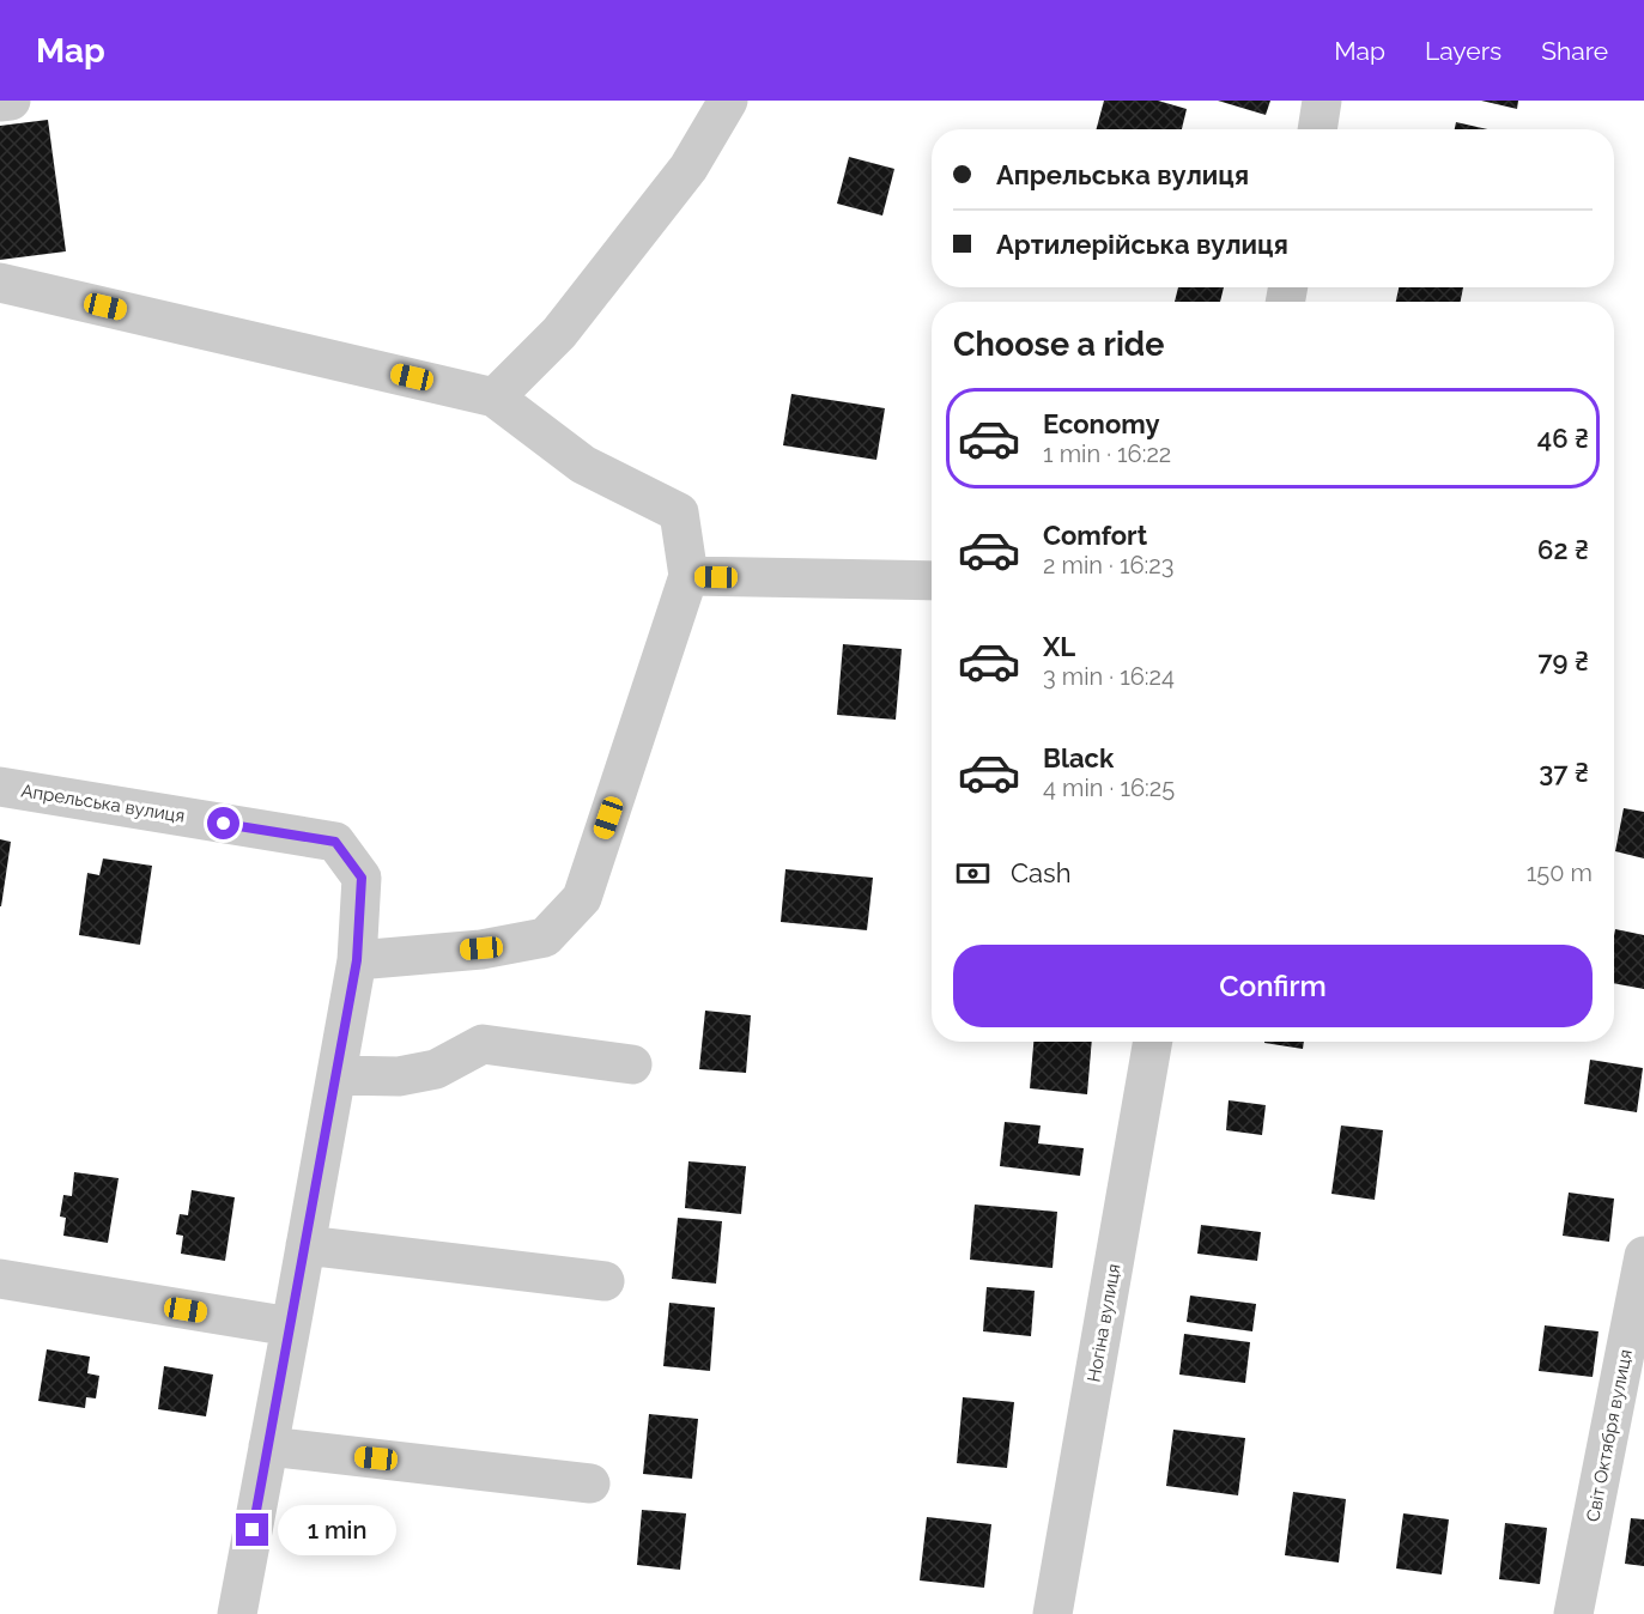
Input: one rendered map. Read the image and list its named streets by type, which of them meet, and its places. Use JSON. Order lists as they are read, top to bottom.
{
  "streets": {
    "street": ["Апрельська вулиця", "Ногіна вулиця", "Світ Октября вулиця"]
  },
  "page": {
    "header": "Map",
    "nav": ["Map", "Layers", "Share"],
    "banner": ["Апрельська вулиця", "Артилерійська вулиця"],
    "heading": "Choose a ride",
    "list": [
      {
        "name": "Economy",
        "note": "1 min · 16:22",
        "value": "46 ₴"
      },
      {
        "name": "Comfort",
        "note": "2 min · 16:23",
        "value": "62 ₴"
      },
      {
        "name": "XL",
        "note": "3 min · 16:24",
        "value": "79 ₴"
      },
      {
        "name": "Black",
        "note": "4 min · 16:25",
        "value": "37 ₴"
      }
    ],
    "pay": ["Cash", "150 m"],
    "buttons": "Confirm",
    "bubble": "1 min"
  }
}
